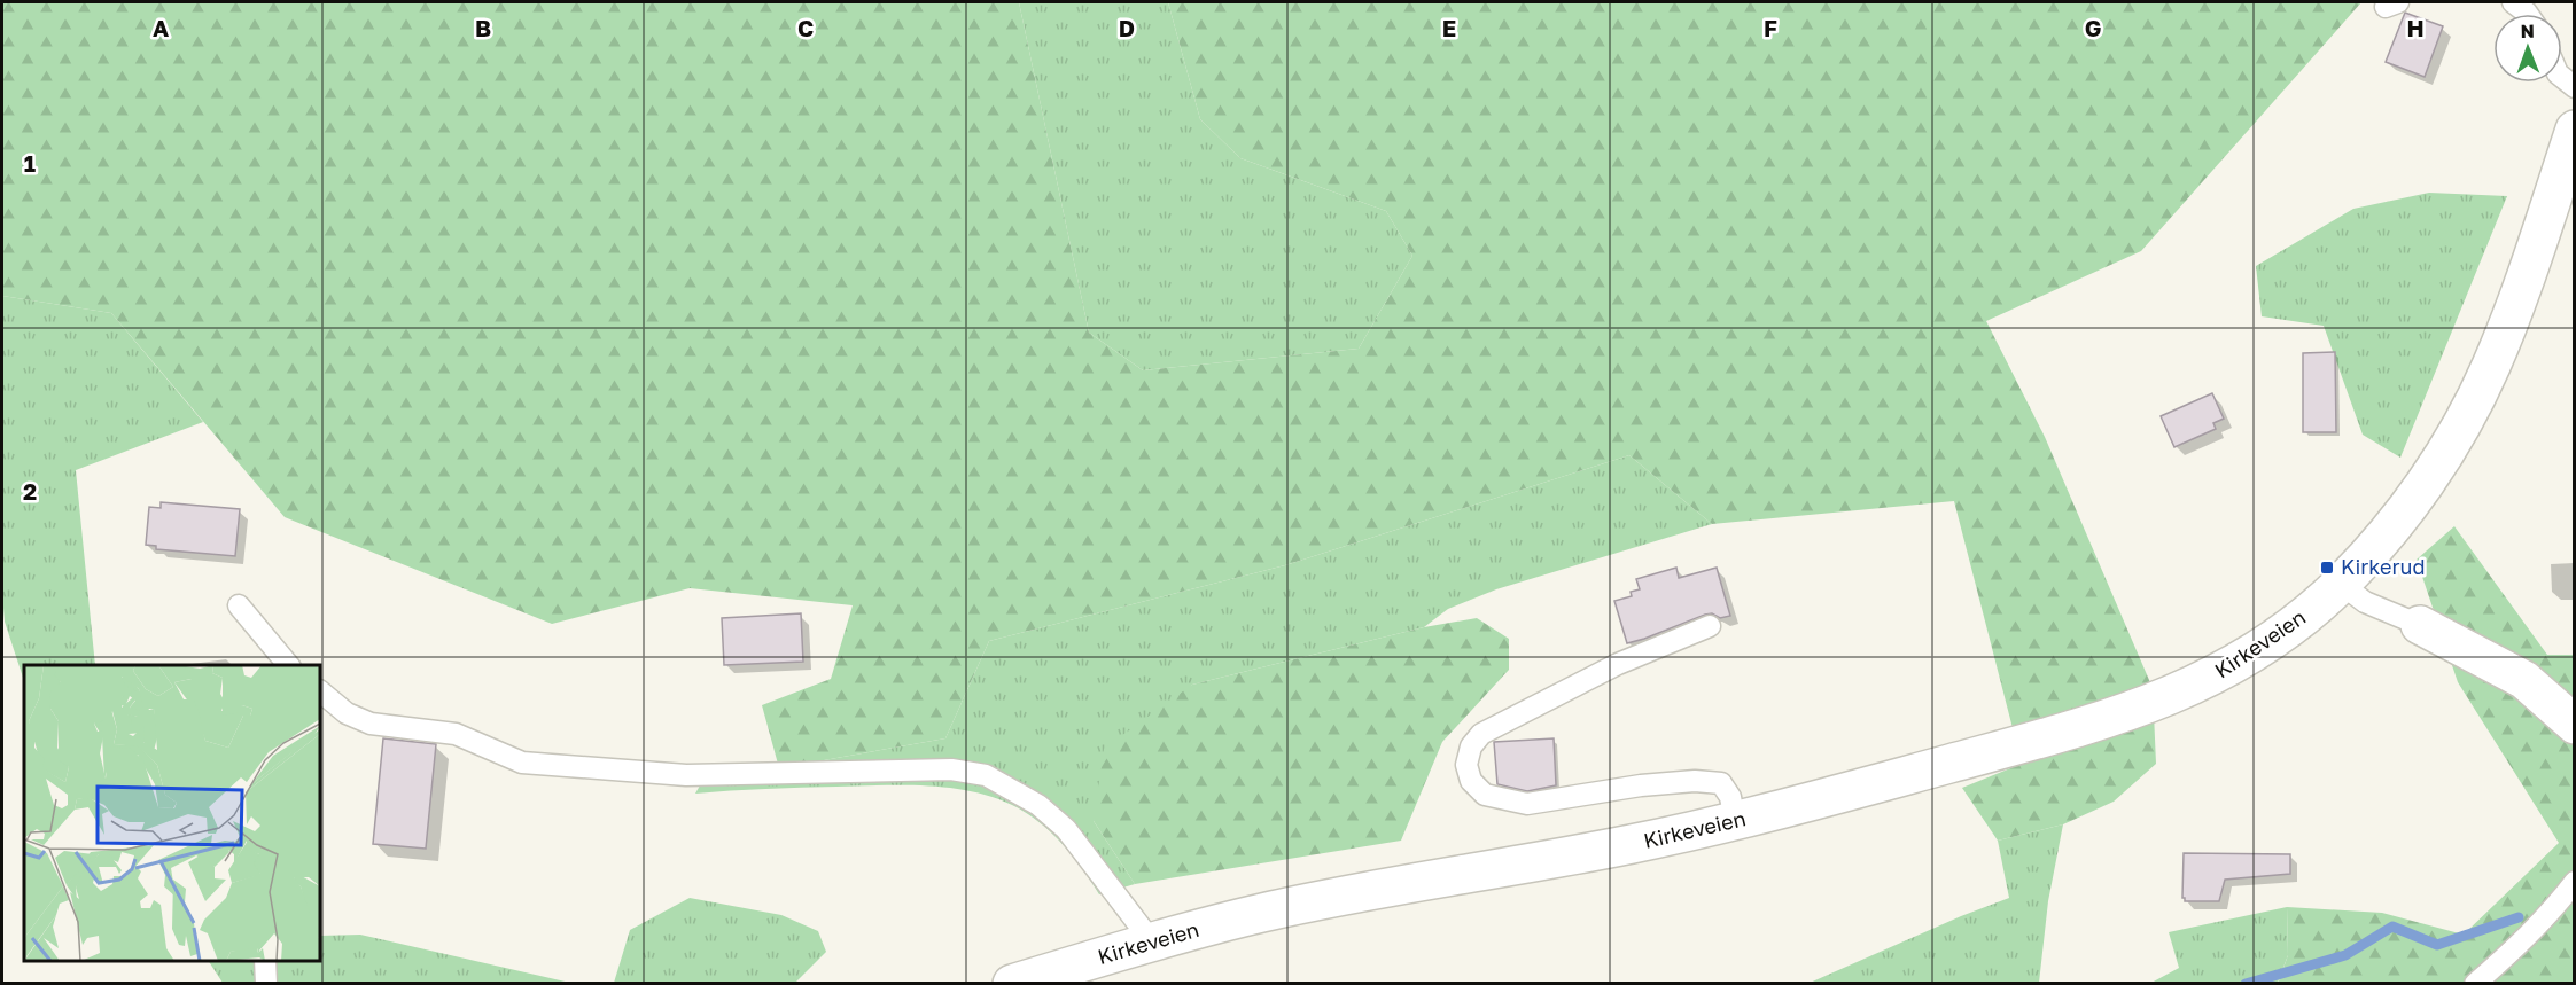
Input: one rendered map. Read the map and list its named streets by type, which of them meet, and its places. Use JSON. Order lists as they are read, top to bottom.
{
  "streets": {
    "main road": ["Kirkeveien"]
  },
  "places": {
    "transit": ["Kirkerud"]
  },
  "north": "top",
  "grid": {
    "columns": [
      "A",
      "B",
      "C",
      "D",
      "E",
      "F",
      "G",
      "H"
    ],
    "rows": ["1", "2"]
  }
}
